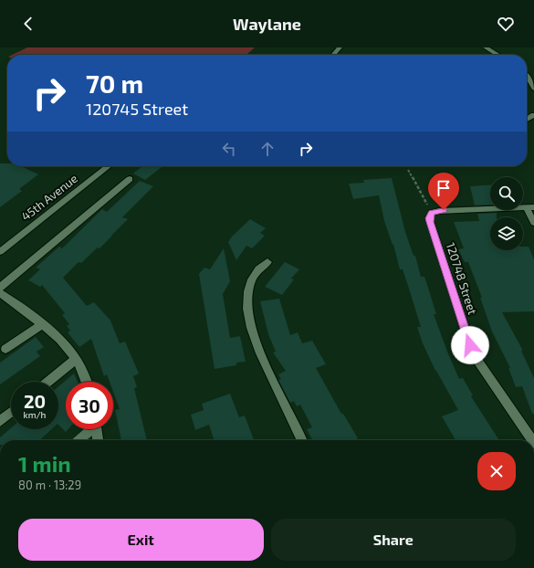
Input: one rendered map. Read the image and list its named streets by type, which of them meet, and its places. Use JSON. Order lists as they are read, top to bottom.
{
  "streets": {
    "street": ["45th Avenue", "120748 Street"]
  },
  "page": {
    "header": "Waylane",
    "turn": ["70 m", "120745 Street"],
    "speed": "20 km/h",
    "limit": "30",
    "heading": ["1 min", "80 m · 13:29"],
    "buttons": ["Exit", "Share"]
  }
}
